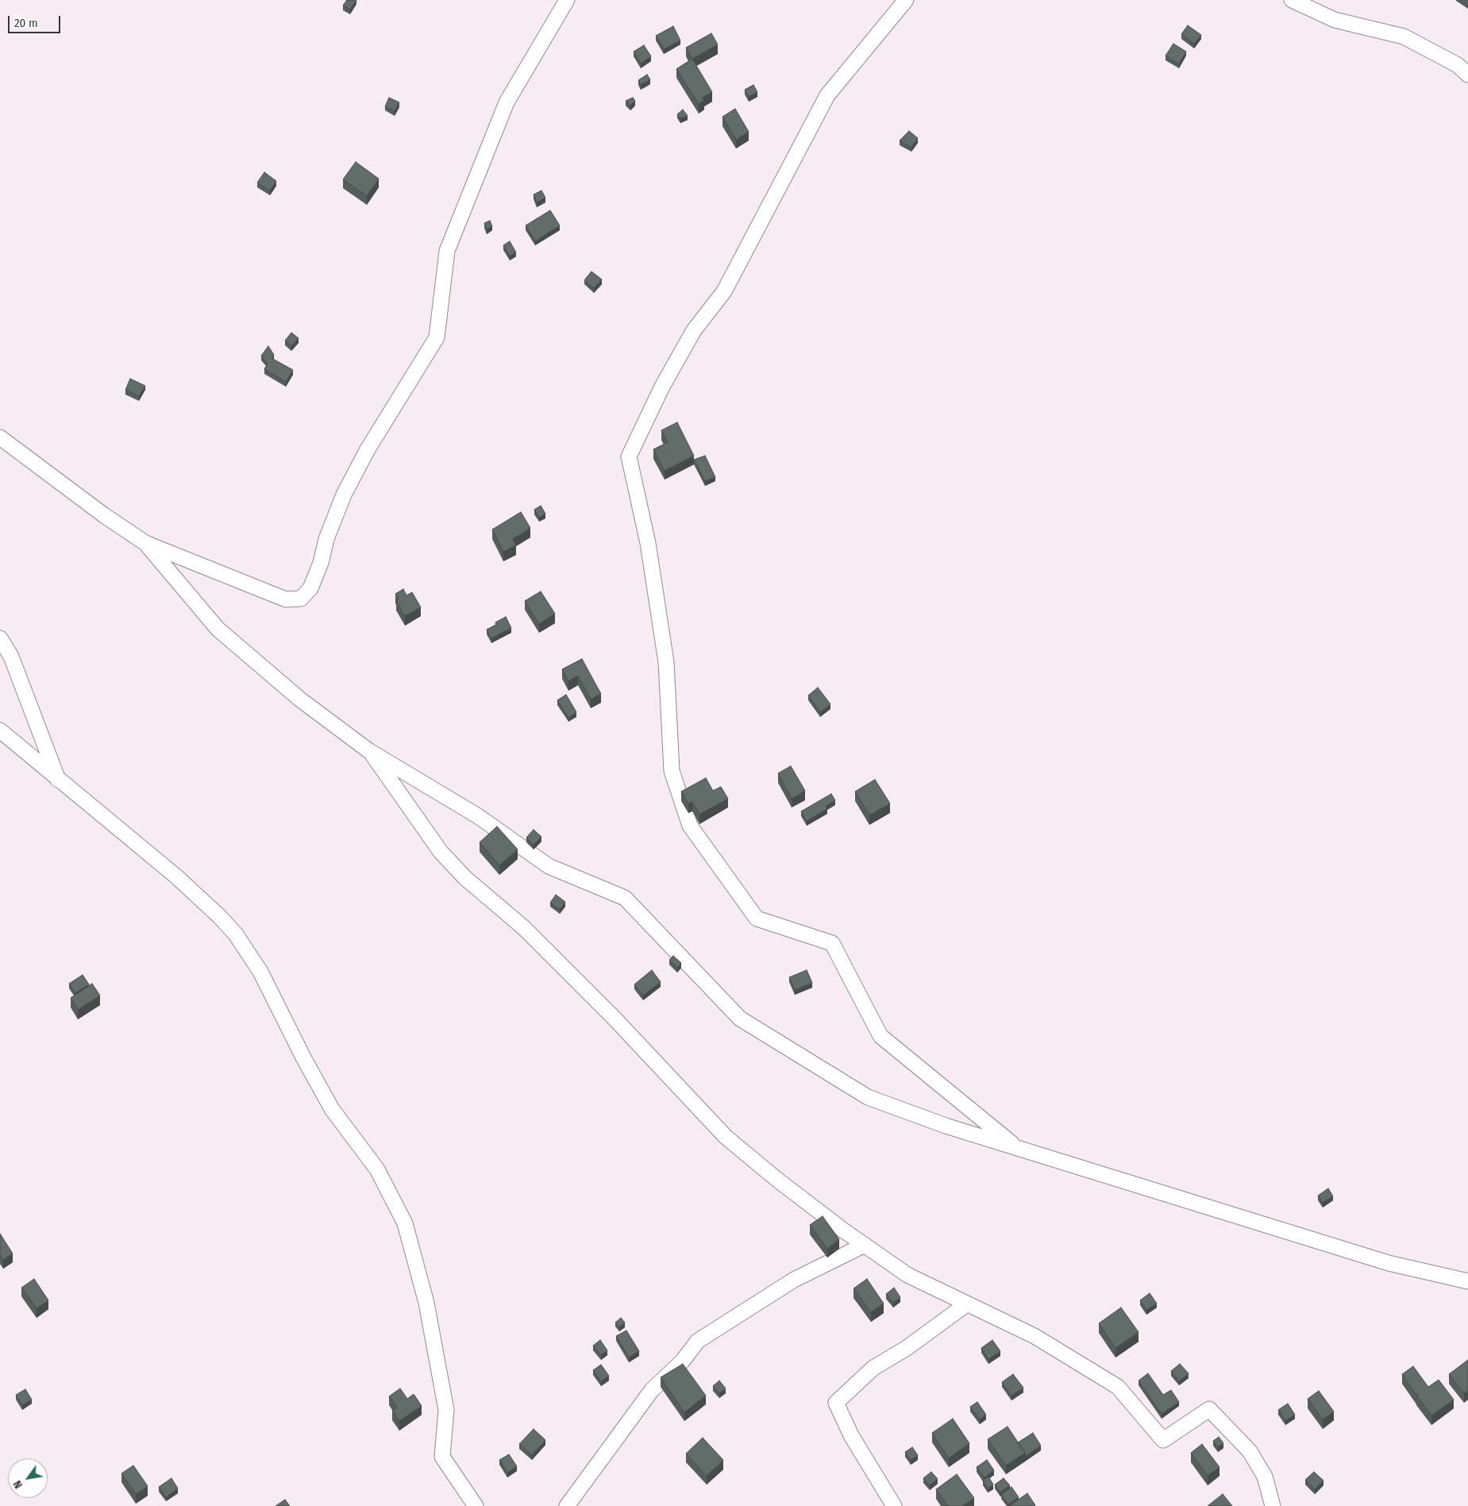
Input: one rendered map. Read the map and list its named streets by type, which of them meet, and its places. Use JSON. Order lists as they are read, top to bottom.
{
  "scale_bar": "20 m",
  "north": "bottom left"
}
